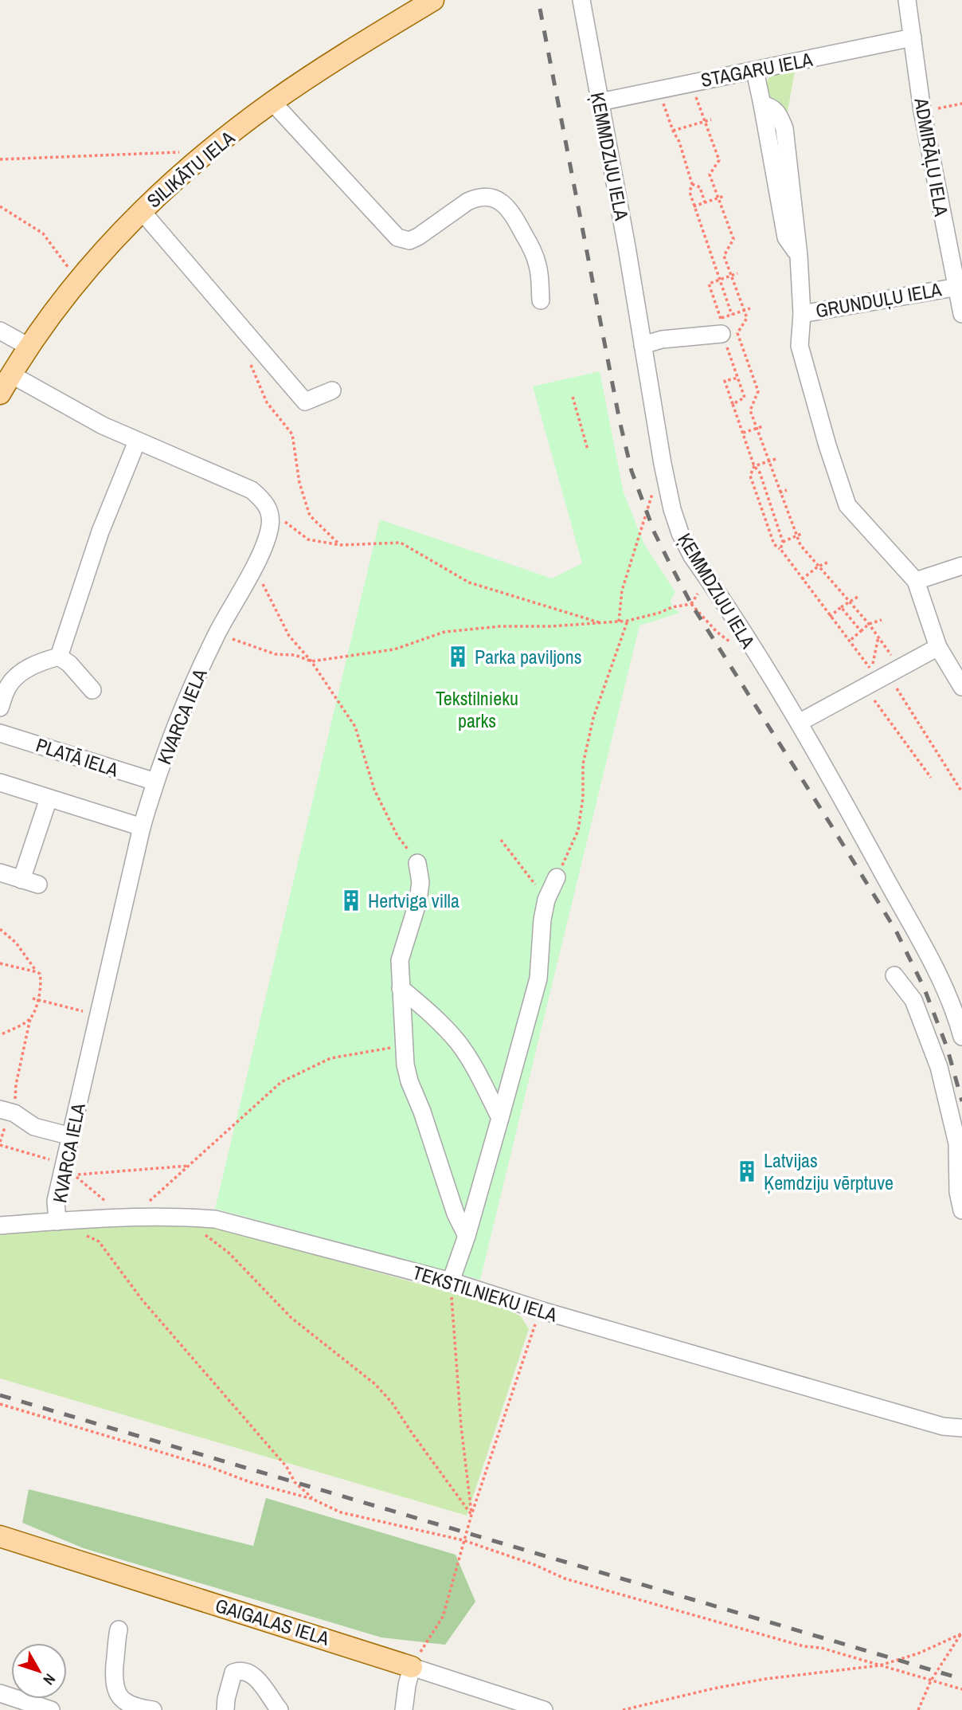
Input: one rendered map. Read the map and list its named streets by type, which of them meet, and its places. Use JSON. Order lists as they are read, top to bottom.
{
  "streets": {
    "main road": ["SILIKĀTU IELA", "GAIGALAS IELA"],
    "street": [
      "STAGARU IELA",
      "ĶEMMDZIJU IELA",
      "ADMIRĀĻU IELA",
      "GRUNDUĻU IELA",
      "KVARCA IELA",
      "PLATĀ IELA",
      "TEKSTILNIEKU IELA"
    ]
  },
  "crossings": [
    ["STAGARU IELA", "ĶEMMDZIJU IELA"],
    ["STAGARU IELA", "ADMIRĀĻU IELA"],
    ["ADMIRĀĻU IELA", "GRUNDUĻU IELA"],
    ["KVARCA IELA", "PLATĀ IELA"],
    ["KVARCA IELA", "TEKSTILNIEKU IELA"]
  ],
  "parks": ["Tekstilnieku parks"],
  "places": {
    "building": ["Parka paviljons", "Hertviga villa", "Latvijas Ķemdziju vērptuve"]
  },
  "north": "bottom right"
}
